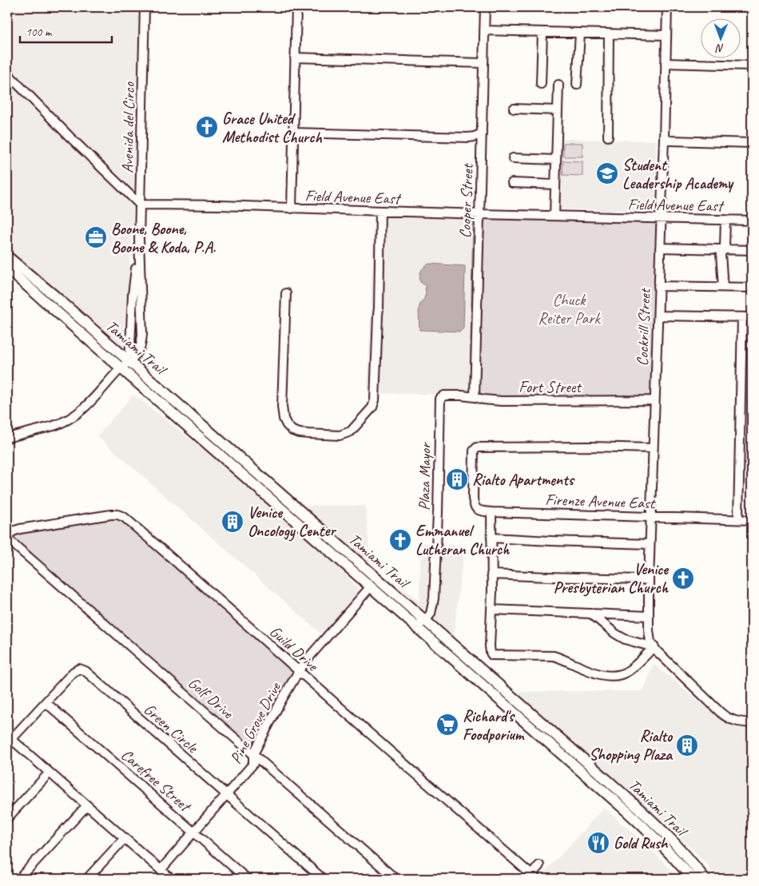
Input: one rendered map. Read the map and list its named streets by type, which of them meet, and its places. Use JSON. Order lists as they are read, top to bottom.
{
  "streets": {
    "main road": ["Tamiami Trail"],
    "street": [
      "Avenida del Circo",
      "Field Avenue East",
      "Cooper Street",
      "Cockrill Street",
      "Fort Street",
      "Plaza Mayor",
      "Firenze Avenue East",
      "Guild Drive",
      "Golf Drive",
      "Pine Grove Drive",
      "Green Circle",
      "Carefree Street"
    ]
  },
  "crossings": [
    ["Avenida del Circo", "Field Avenue East"],
    ["Avenida del Circo", "Tamiami Trail"],
    ["Field Avenue East", "Cooper Street"],
    ["Field Avenue East", "Cockrill Street"],
    ["Cooper Street", "Fort Street"],
    ["Cockrill Street", "Fort Street"],
    ["Cockrill Street", "Firenze Avenue East"],
    ["Tamiami Trail", "Plaza Mayor"],
    ["Tamiami Trail", "Pine Grove Drive"],
    ["Fort Street", "Plaza Mayor"],
    ["Guild Drive", "Golf Drive"],
    ["Guild Drive", "Pine Grove Drive"],
    ["Golf Drive", "Pine Grove Drive"],
    ["Pine Grove Drive", "Green Circle"],
    ["Pine Grove Drive", "Carefree Street"],
    ["Green Circle", "Carefree Street"]
  ],
  "parks": ["Chuck Reiter Park"],
  "places": {
    "church": ["Grace United Methodist Church", "Emmanuel Lutheran Church", "Venice Presbyterian Church"],
    "school or university": ["Student Leadership Academy"],
    "office": ["Boone, Boone, Boone & Koda, P.A."],
    "building": ["Rialto Apartments", "Venice Oncology Center", "Rialto Shopping Plaza"],
    "supermarket": ["Richard's Foodporium"],
    "restaurant": ["Gold Rush"]
  },
  "scale_bar": "100 m",
  "north": "bottom"
}
